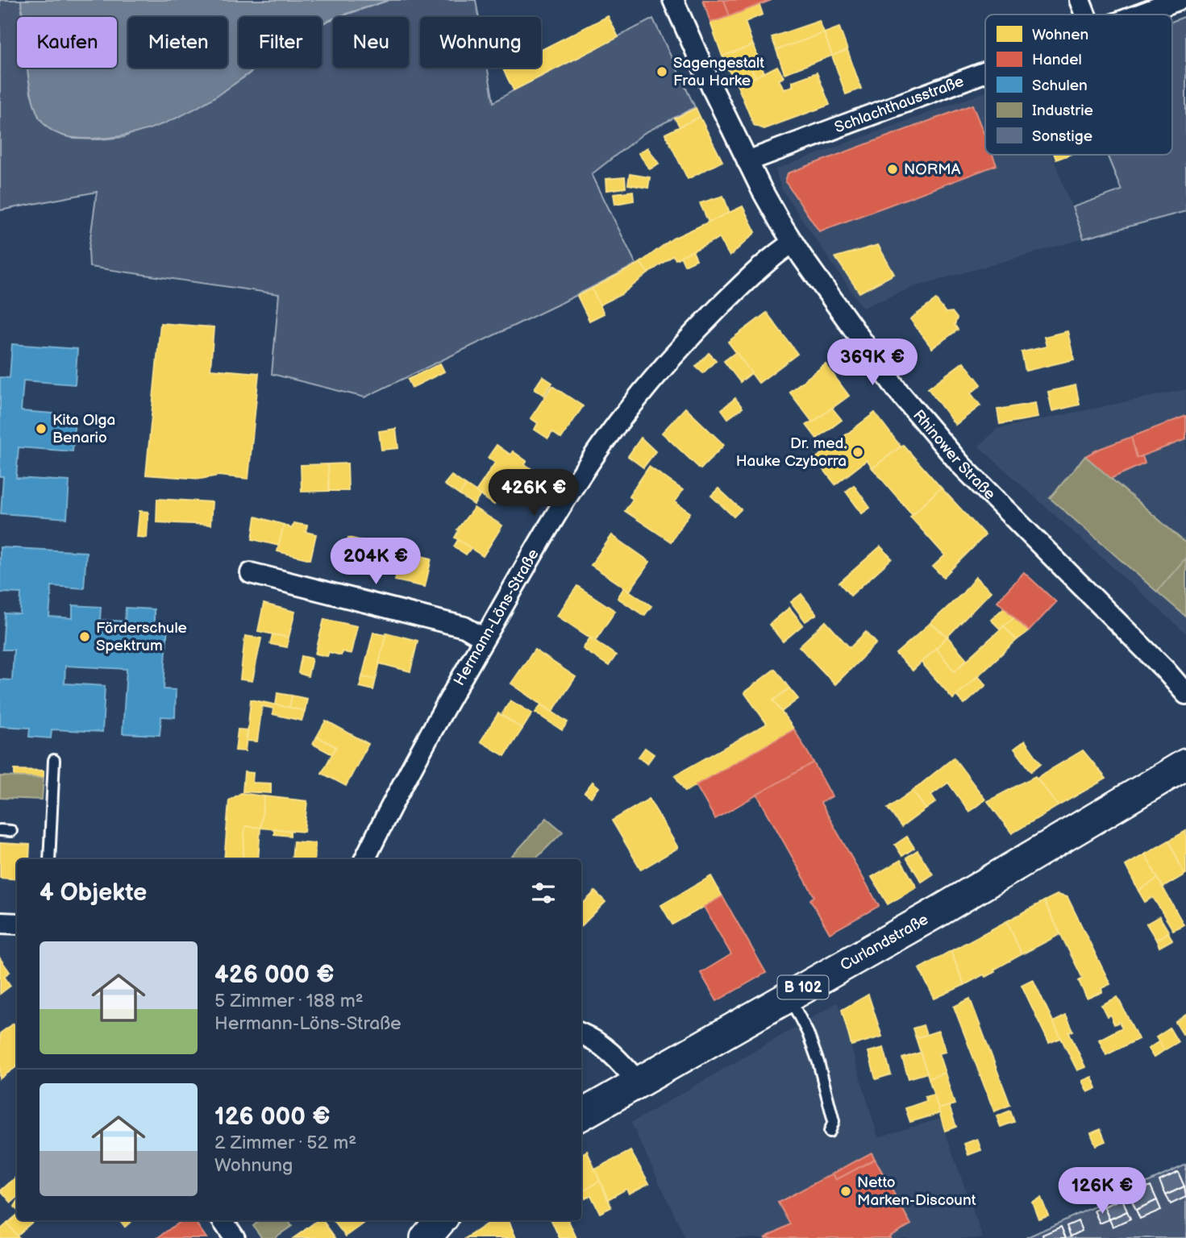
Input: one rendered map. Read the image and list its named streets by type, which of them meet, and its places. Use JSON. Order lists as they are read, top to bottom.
{
  "streets": {
    "main road": ["Curlandstraße", "B 102"],
    "street": ["Schlachthausstraße", "Rhinower Straße", "Hermann-Löns-Straße"]
  },
  "crossings": [
    ["Schlachthausstraße", "Rhinower Straße"],
    ["Rhinower Straße", "Hermann-Löns-Straße"]
  ],
  "places": [
    "Sagengestalt Frau Harke",
    "NORMA",
    "Kita Olga Benario",
    "Dr. med. Hauke Czyborra",
    "Förderschule Spektrum",
    "Netto Marken-Discount"
  ],
  "legend": [
    "Wohnen",
    "Handel",
    "Schulen",
    "Industrie",
    "Sonstige"
  ],
  "page": {
    "chip": [
      "Kaufen",
      "Mieten",
      "Filter",
      "Neu",
      "Wohnung"
    ],
    "price": [
      "369K €",
      "426K €",
      "204K €",
      "126K €"
    ],
    "heading": "4 Objekte",
    "list": [
      {
        "name": "426 000 €",
        "note": "5 Zimmer · 188 m² · Hermann-Löns-Straße"
      },
      {
        "name": "126 000 €",
        "note": "2 Zimmer · 52 m² · Wohnung"
      }
    ]
  }
}
